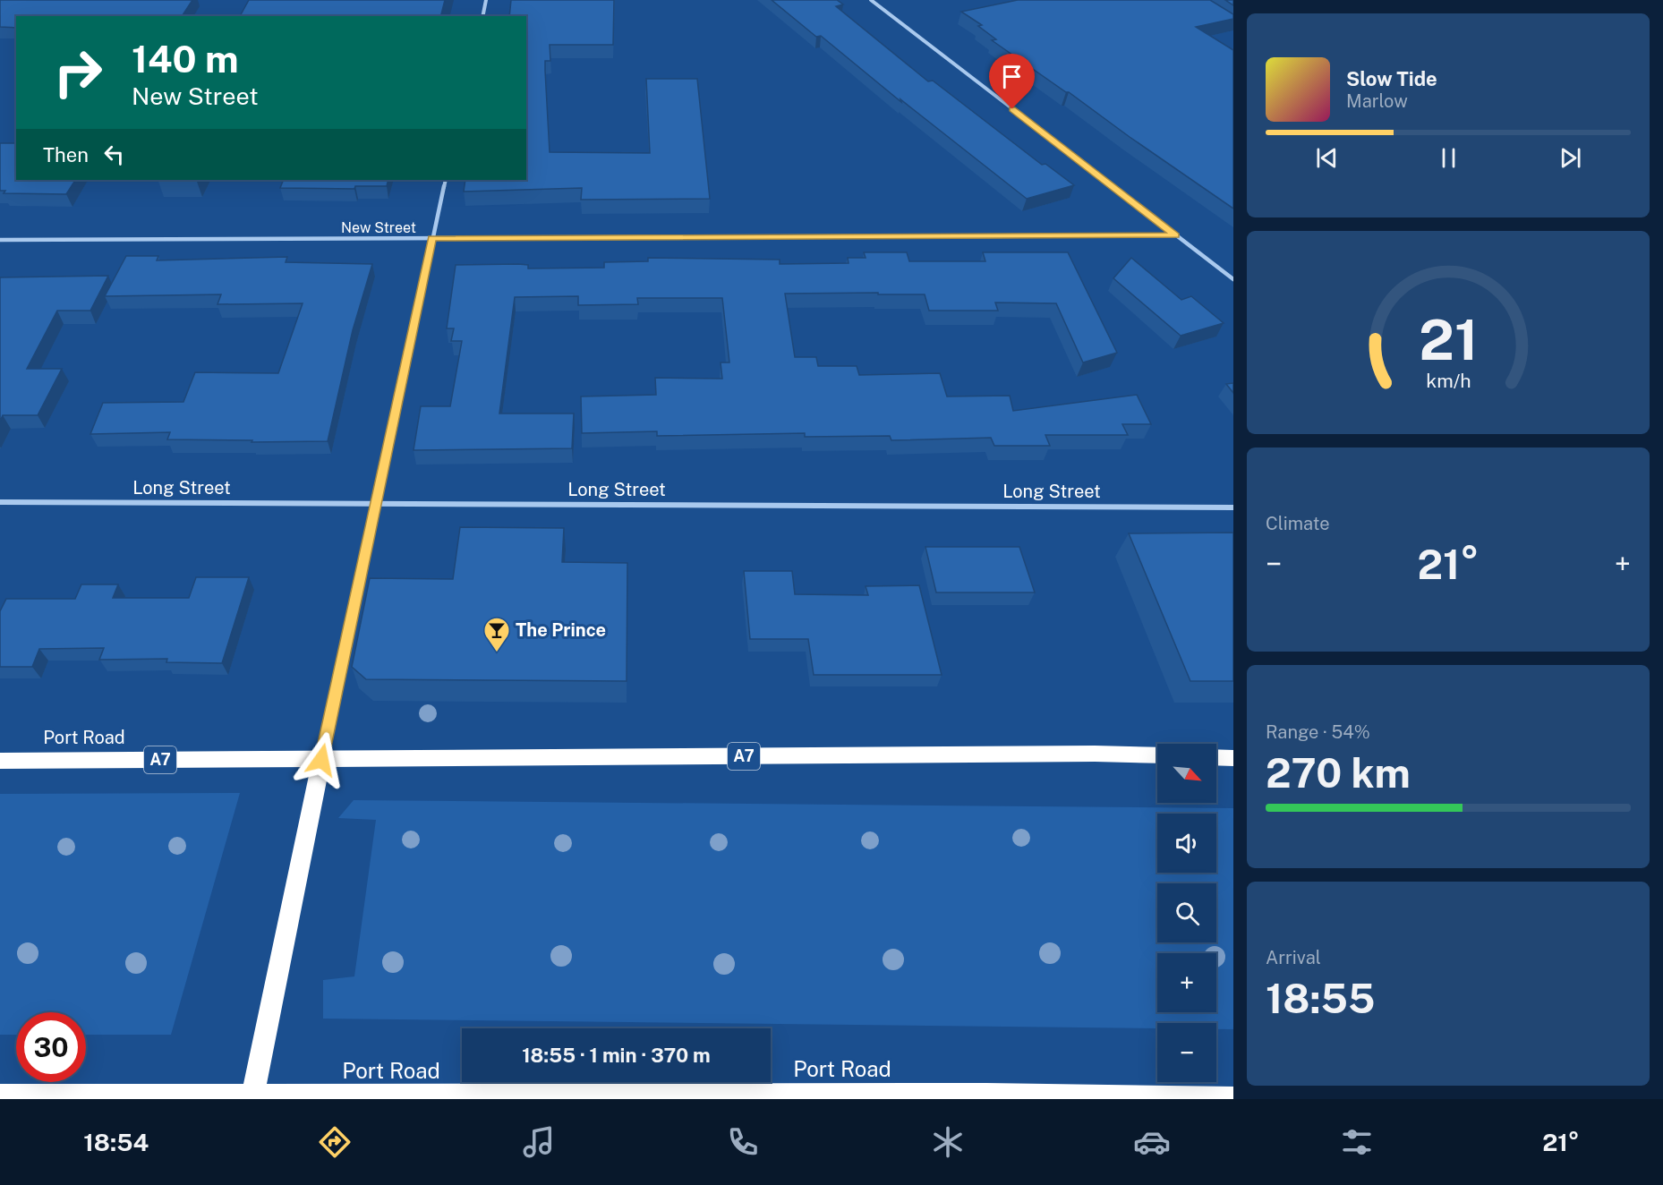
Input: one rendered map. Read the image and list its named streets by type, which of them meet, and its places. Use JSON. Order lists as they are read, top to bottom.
{
  "streets": {
    "highway": ["Port Road", "A7"],
    "street": ["New Street", "Long Street"]
  },
  "places": {
    "bar": ["The Prince"]
  },
  "north": "bottom right",
  "page": {
    "turn": ["140 m", "New Street"],
    "song": ["Slow Tide", "Marlow"],
    "then": "Then",
    "tile": [
      "Climate",
      ["Range · 54%", "270 km"],
      ["Arrival", "18:55"]
    ],
    "heat": ["−", "21°", "+"],
    "map_buttons": ["+", "−"],
    "limit": "30",
    "trip": "18:55 · 1 min · 370 m",
    "tabs": ["18:54", "21°"],
    "gauge": ["21", "km/h"]
  }
}
